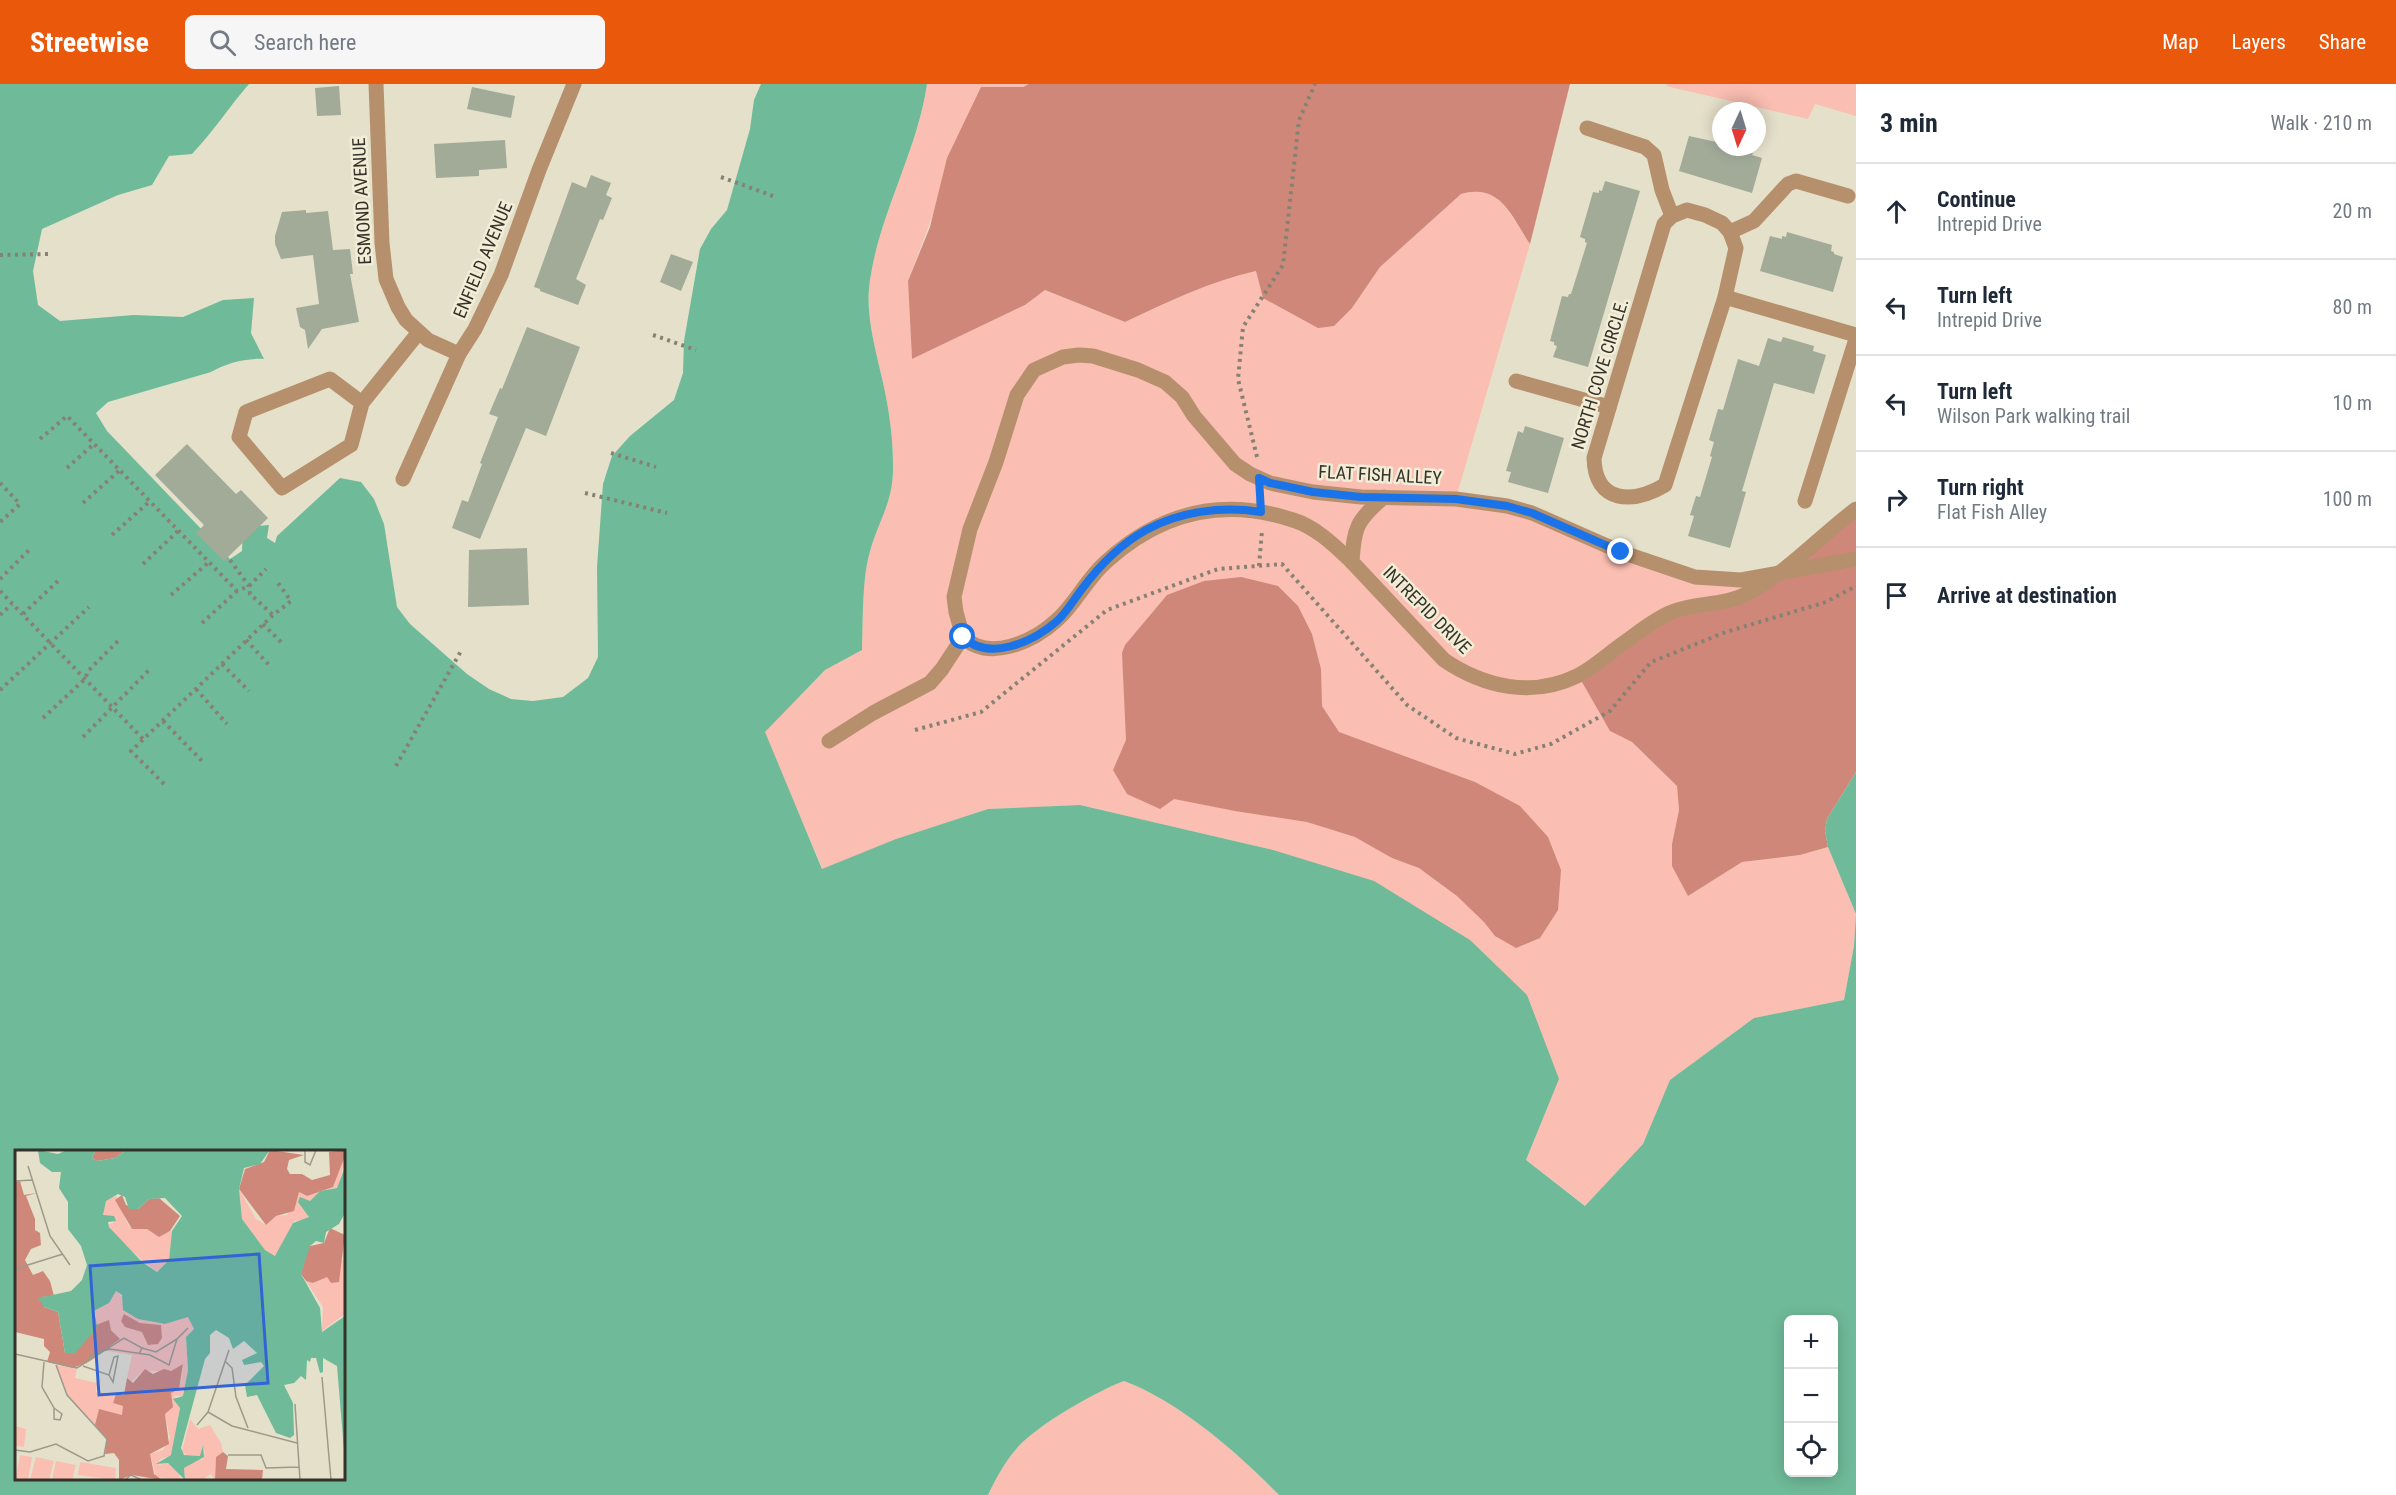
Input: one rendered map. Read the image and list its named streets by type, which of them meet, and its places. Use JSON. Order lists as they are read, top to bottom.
{
  "streets": {
    "street": [
      "ESMOND AVENUE",
      "ENFIELD AVENUE",
      "NORTH COVE CIRCLE.",
      "FLAT FISH ALLEY",
      "INTREPID DRIVE"
    ]
  },
  "crossings": [
    ["ESMOND AVENUE", "ENFIELD AVENUE"],
    ["FLAT FISH ALLEY", "INTREPID DRIVE"]
  ],
  "north": "bottom",
  "page": {
    "header": "Streetwise",
    "search": "Search here",
    "nav": ["Map", "Layers", "Share"],
    "heading": ["3 min", "Walk · 210 m"],
    "list": [
      ["Continue", "Intrepid Drive", "20 m"],
      ["Turn left", "Intrepid Drive", "80 m"],
      ["Turn left", "Wilson Park walking trail", "10 m"],
      ["Turn right", "Flat Fish Alley", "100 m"],
      "Arrive at destination"
    ],
    "map_buttons": ["+", "−"]
  }
}
